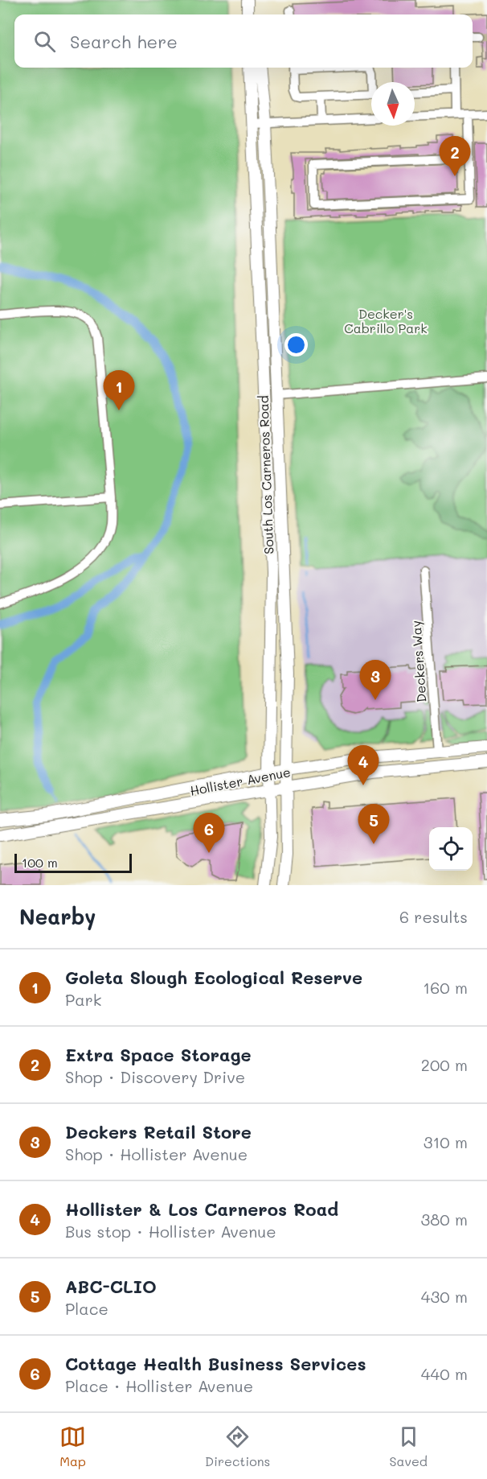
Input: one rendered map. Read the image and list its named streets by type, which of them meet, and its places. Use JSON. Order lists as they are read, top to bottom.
{
  "streets": {
    "main road": ["South Los Carneros Road", "Hollister Avenue"],
    "street": ["Deckers Way"]
  },
  "crossings": [
    ["South Los Carneros Road", "Hollister Avenue"],
    ["Deckers Way", "Hollister Avenue"]
  ],
  "parks": ["Decker's Cabrillo Park"],
  "scale_bar": "100 m",
  "north": "bottom",
  "page": {
    "search": "Search here",
    "pins": [
      "2",
      "1",
      "3",
      "4",
      "5",
      "6"
    ],
    "scale": "100 m",
    "heading": ["Nearby", "6 results"],
    "list": [
      {
        "mark": "1",
        "name": "Goleta Slough Ecological Reserve",
        "note": "Park",
        "value": "160 m"
      },
      {
        "mark": "2",
        "name": "Extra Space Storage",
        "note": "Shop · Discovery Drive",
        "value": "200 m"
      },
      {
        "mark": "3",
        "name": "Deckers Retail Store",
        "note": "Shop · Hollister Avenue",
        "value": "310 m"
      },
      {
        "mark": "4",
        "name": "Hollister & Los Carneros Road",
        "note": "Bus stop · Hollister Avenue",
        "value": "380 m"
      },
      {
        "mark": "5",
        "name": "ABC-CLIO",
        "note": "Place",
        "value": "430 m"
      },
      {
        "mark": "6",
        "name": "Cottage Health Business Services",
        "note": "Place · Hollister Avenue",
        "value": "440 m"
      }
    ],
    "nav": ["Map", "Directions", "Saved"]
  }
}
